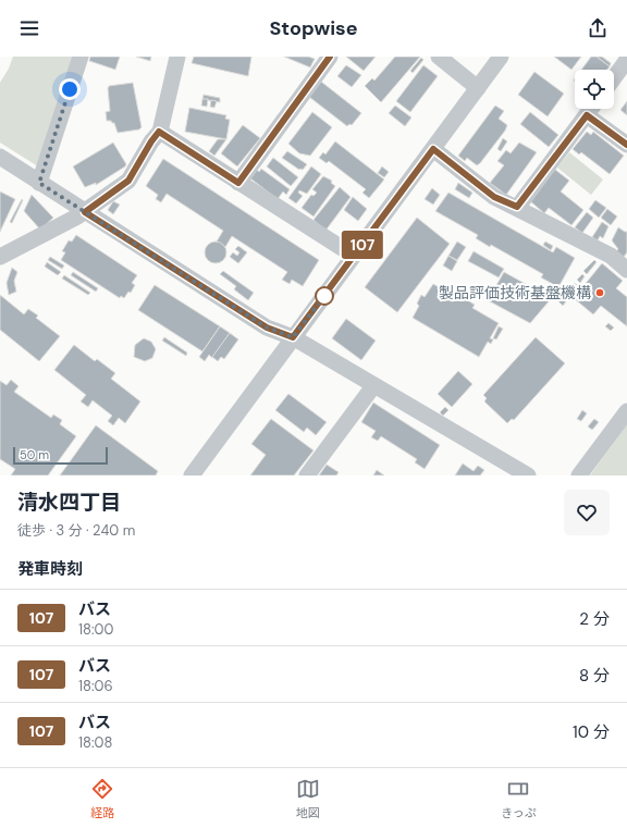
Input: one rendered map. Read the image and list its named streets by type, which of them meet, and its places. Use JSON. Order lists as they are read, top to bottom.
{
  "places": ["製品評価技術基盤機構"],
  "lines": ["bus line 107"],
  "scale_bar": "50 m",
  "page": {
    "header": "Stopwise",
    "on_map": "107",
    "scale": "50 m",
    "heading": [
      ["清水四丁目", "徒歩 · 3 分 · 240 m"],
      "発車時刻"
    ],
    "list": [
      {
        "mark": "107",
        "name": "バス",
        "note": "18:00",
        "value": "2 分"
      },
      {
        "mark": "107",
        "name": "バス",
        "note": "18:06",
        "value": "8 分"
      },
      {
        "mark": "107",
        "name": "バス",
        "note": "18:08",
        "value": "10 分"
      }
    ],
    "tabs": ["経路", "地図", "きっぷ"]
  }
}
